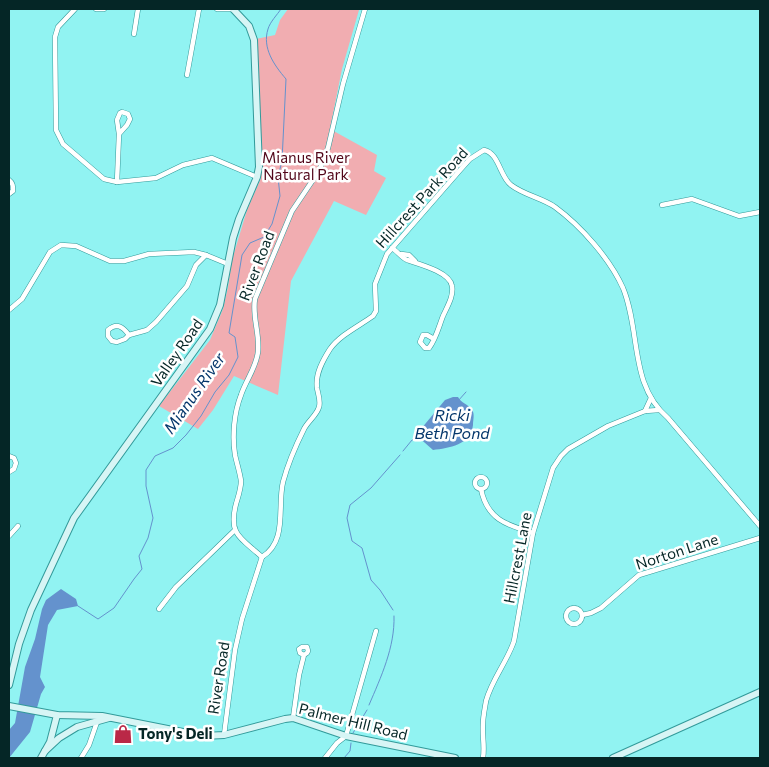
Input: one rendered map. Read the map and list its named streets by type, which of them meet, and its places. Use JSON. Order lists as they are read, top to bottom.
{
  "streets": {
    "street": [
      "Hillcrest Park Road",
      "River Road",
      "Valley Road",
      "Norton Lane",
      "Hillcrest Lane",
      "Palmer Hill Road"
    ]
  },
  "crossings": [
    ["Hillcrest Park Road", "River Road"],
    ["Hillcrest Park Road", "Hillcrest Lane"],
    ["River Road", "Palmer Hill Road"]
  ],
  "water": ["Mianus River", "Ricki Beth Pond"],
  "parks": ["Mianus River Natural Park"],
  "places": {
    "shop": ["Tony's Deli"]
  }
}
